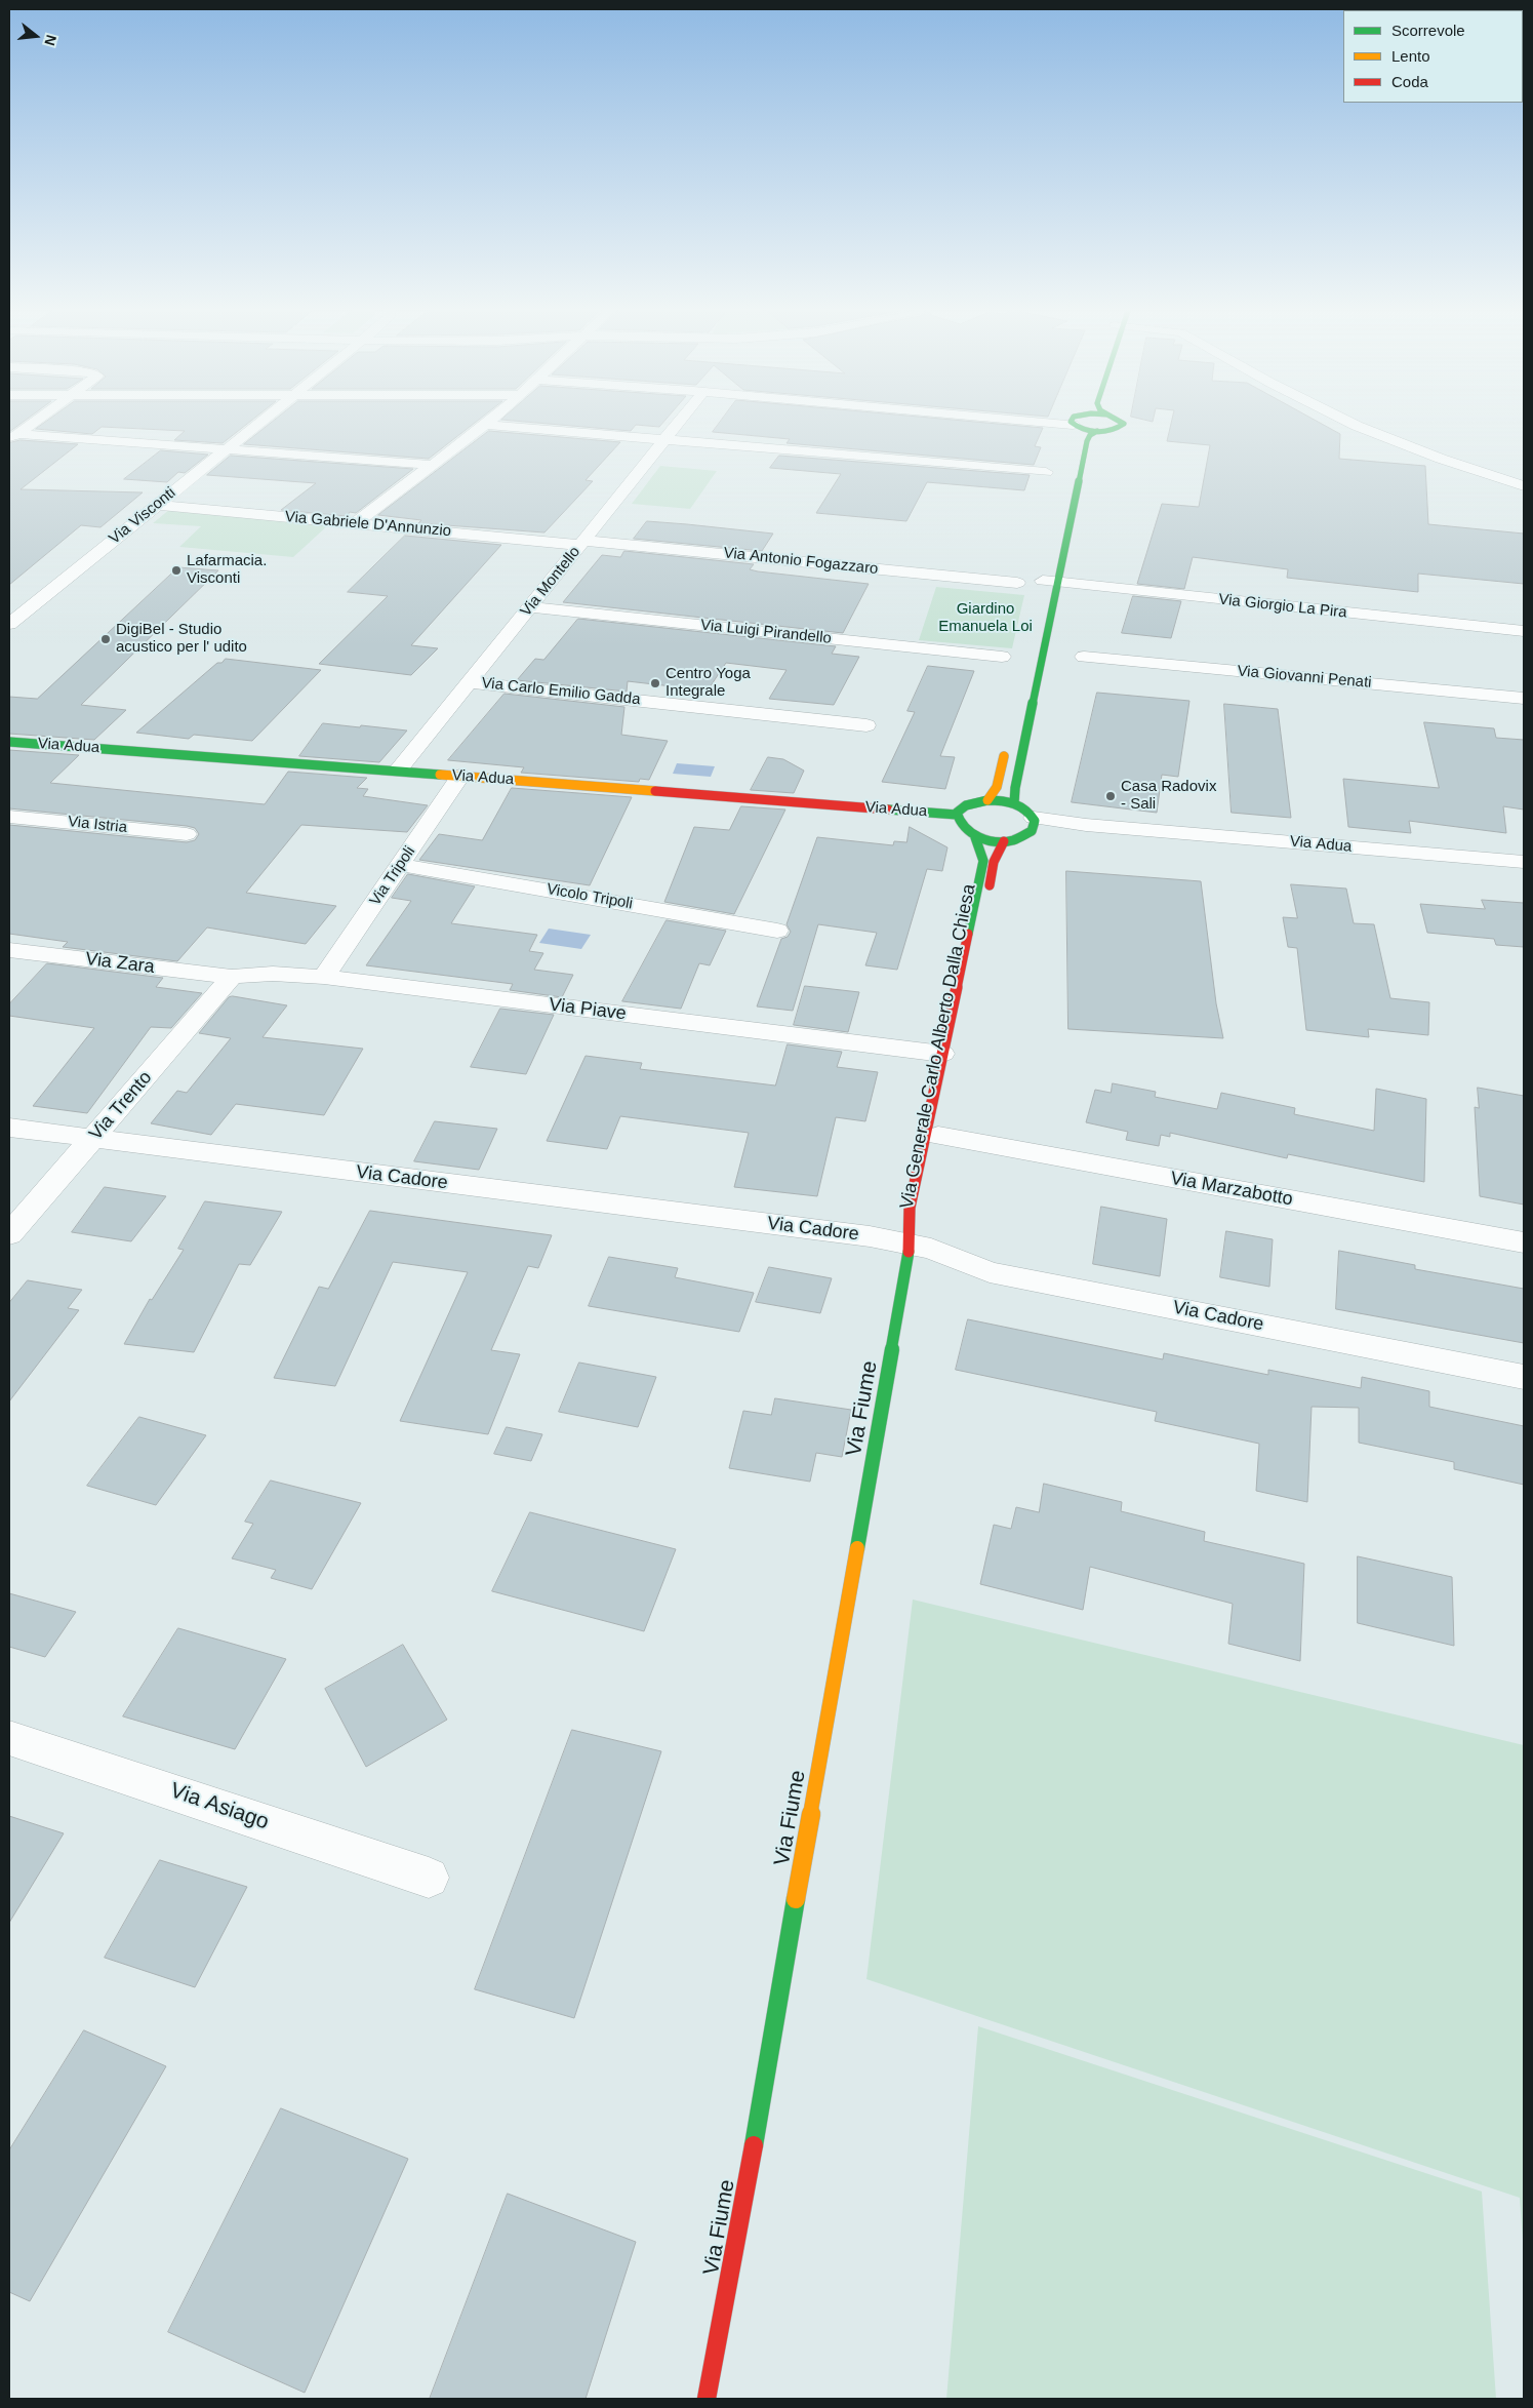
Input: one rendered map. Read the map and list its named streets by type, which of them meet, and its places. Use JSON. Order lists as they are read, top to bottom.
{
  "streets": {
    "street": [
      "Via Visconti",
      "Via Gabriele D'Annunzio",
      "Via Antonio Fogazzaro",
      "Via Montello",
      "Via Giorgio La Pira",
      "Via Luigi Pirandello",
      "Via Giovanni Penati",
      "Via Carlo Emilio Gadda",
      "Via Adua",
      "Via Istria",
      "Via Tripoli",
      "Vicolo Tripoli",
      "Via Zara",
      "Via Piave",
      "Via Generale Carlo Alberto Dalla Chiesa",
      "Via Trento",
      "Via Cadore",
      "Via Marzabotto",
      "Via Fiume",
      "Via Asiago"
    ]
  },
  "crossings": [
    ["Via Visconti", "Via Gabriele D'Annunzio"],
    ["Via Gabriele D'Annunzio", "Via Antonio Fogazzaro"],
    ["Via Gabriele D'Annunzio", "Via Montello"],
    ["Via Antonio Fogazzaro", "Via Montello"],
    ["Via Montello", "Via Luigi Pirandello"],
    ["Via Montello", "Via Carlo Emilio Gadda"],
    ["Via Montello", "Via Adua"],
    ["Via Adua", "Via Tripoli"],
    ["Via Tripoli", "Vicolo Tripoli"],
    ["Via Tripoli", "Via Piave"],
    ["Via Zara", "Via Piave"],
    ["Via Zara", "Via Trento"],
    ["Via Piave", "Via Generale Carlo Alberto Dalla Chiesa"],
    ["Via Piave", "Via Trento"],
    ["Via Generale Carlo Alberto Dalla Chiesa", "Via Cadore"],
    ["Via Generale Carlo Alberto Dalla Chiesa", "Via Fiume"],
    ["Via Trento", "Via Cadore"],
    ["Via Cadore", "Via Fiume"]
  ],
  "parks": ["Giardino Emanuela Loi"],
  "places": [
    "Lafarmacia. Visconti",
    "DigiBel - Studio acustico per l' udito",
    "Centro Yoga Integrale",
    "Casa Radovix - Sali"
  ],
  "legend": ["Scorrevole", "Lento", "Coda"],
  "north": "right"
}
